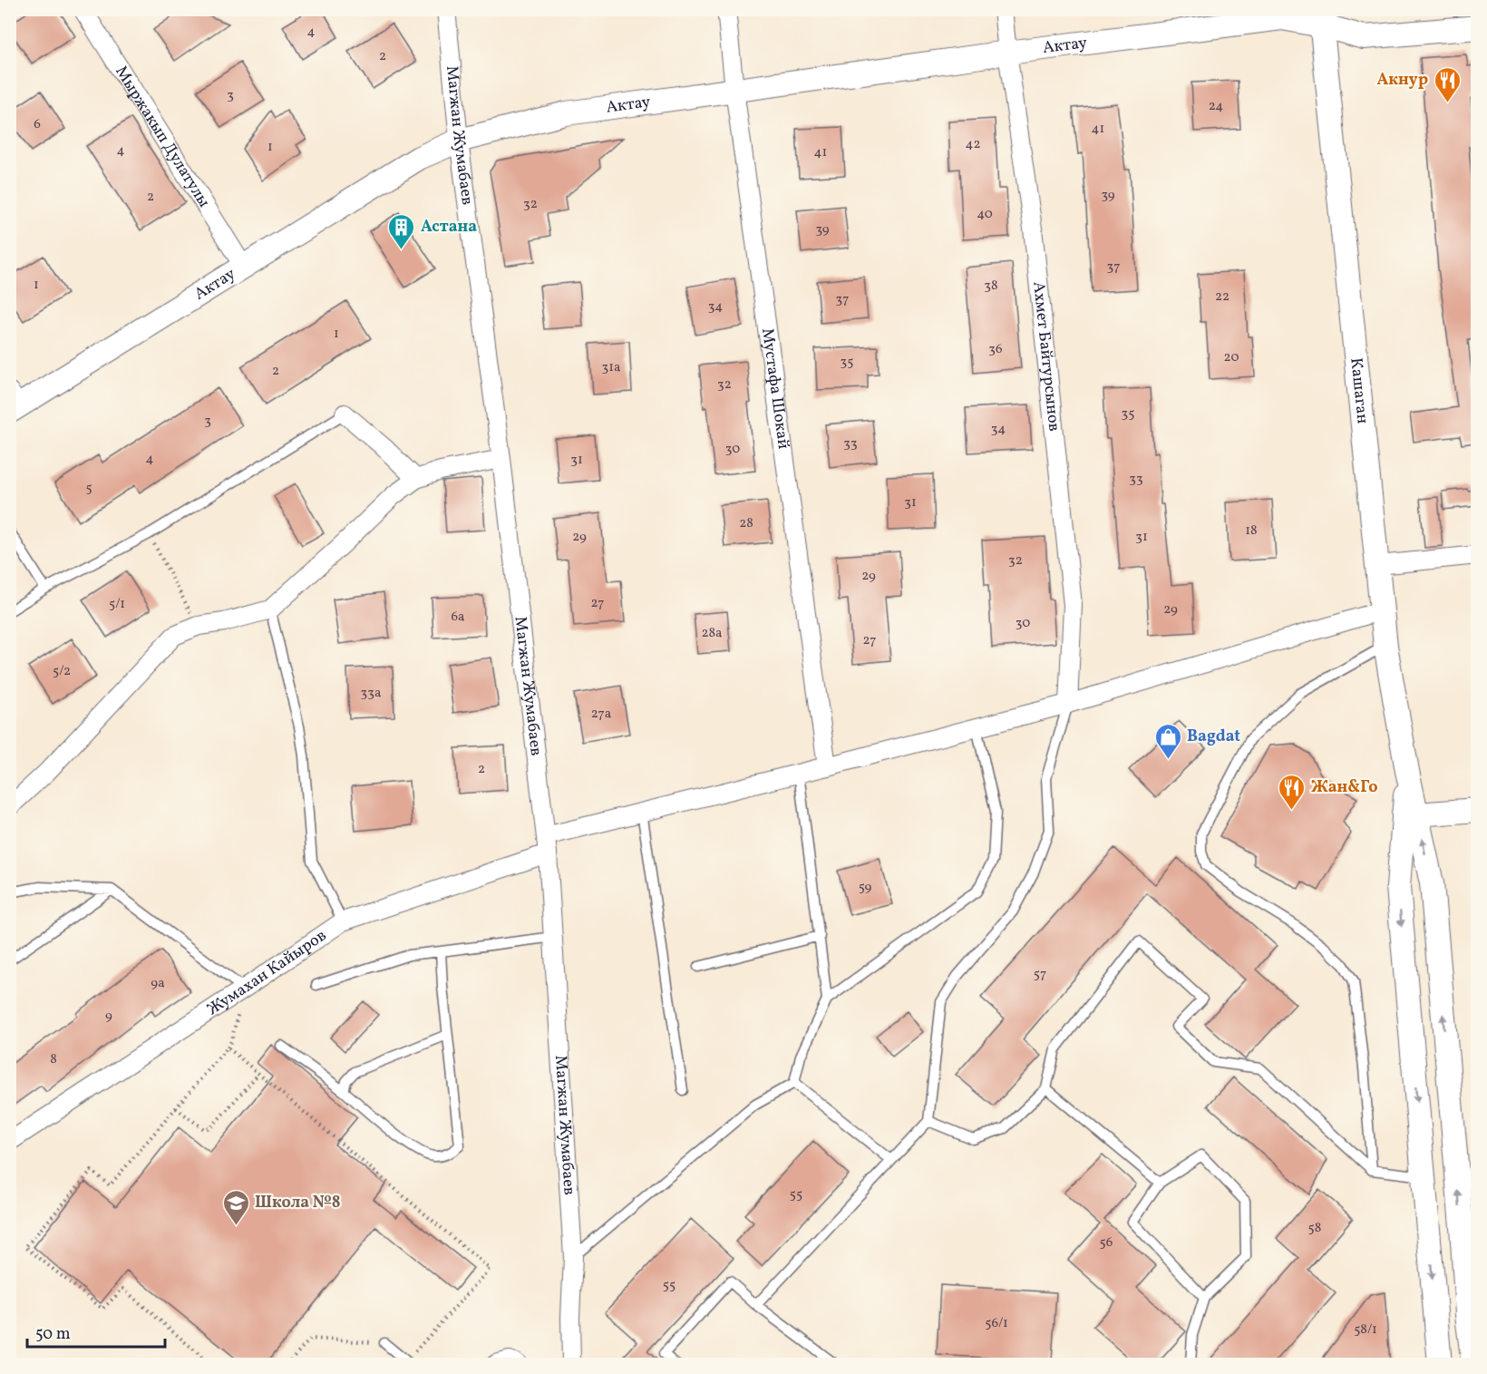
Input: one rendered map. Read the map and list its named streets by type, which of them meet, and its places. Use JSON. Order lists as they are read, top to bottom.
{
  "streets": {
    "street": [
      "Актау",
      "Магжан Жумабаев",
      "Мыржакып Дулатулы",
      "Ахмет Байтурсынов",
      "Мустафа Шокай",
      "Кашаган",
      "Жумахан Кайыров"
    ]
  },
  "crossings": [
    ["Актау", "Магжан Жумабаев"],
    ["Актау", "Мыржакып Дулатулы"],
    ["Актау", "Ахмет Байтурсынов"],
    ["Актау", "Мустафа Шокай"],
    ["Актау", "Кашаган"],
    ["Магжан Жумабаев", "Жумахан Кайыров"]
  ],
  "places": {
    "restaurant": ["Акнур", "Жан&Го"],
    "building": ["Астана"],
    "shop": ["Bagdat"],
    "school or university": ["Школа №8"]
  },
  "house_numbers": [
    "4",
    "2",
    "3",
    "24",
    "6",
    "41",
    "42",
    "1",
    "4",
    "41",
    "39",
    "2",
    "32",
    "40",
    "39",
    "37",
    "1",
    "38",
    "22",
    "37",
    "34",
    "1",
    "36",
    "20",
    "35",
    "31а",
    "2",
    "32",
    "35",
    "3",
    "34",
    "33",
    "30",
    "4",
    "31",
    "33",
    "5",
    "31",
    "28",
    "18",
    "29",
    "31",
    "32",
    "29",
    "27",
    "5/1",
    "29",
    "6а",
    "30",
    "28а",
    "27",
    "5/2",
    "33а",
    "27а",
    "2",
    "59",
    "57",
    "9а",
    "9",
    "8",
    "55",
    "58",
    "56",
    "55",
    "56/1",
    "58/1"
  ],
  "scale_bar": "50 m"
}
